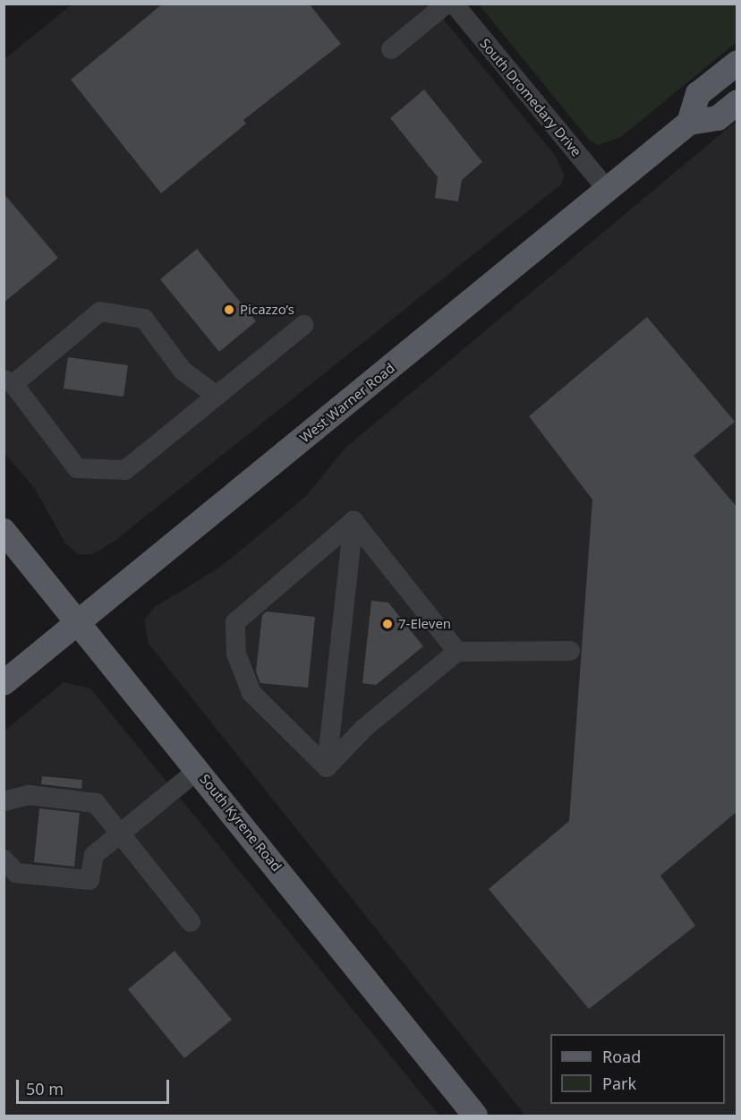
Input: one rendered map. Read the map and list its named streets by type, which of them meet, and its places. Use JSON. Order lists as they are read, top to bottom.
{
  "streets": {
    "main road": ["West Warner Road", "South Kyrene Road"],
    "street": ["South Dromedary Drive"]
  },
  "crossings": [
    ["South Dromedary Drive", "West Warner Road"],
    ["West Warner Road", "South Kyrene Road"]
  ],
  "places": ["Picazzo’s", "7-Eleven"],
  "legend": ["Road", "Park"],
  "scale_bar": "50 m"
}
